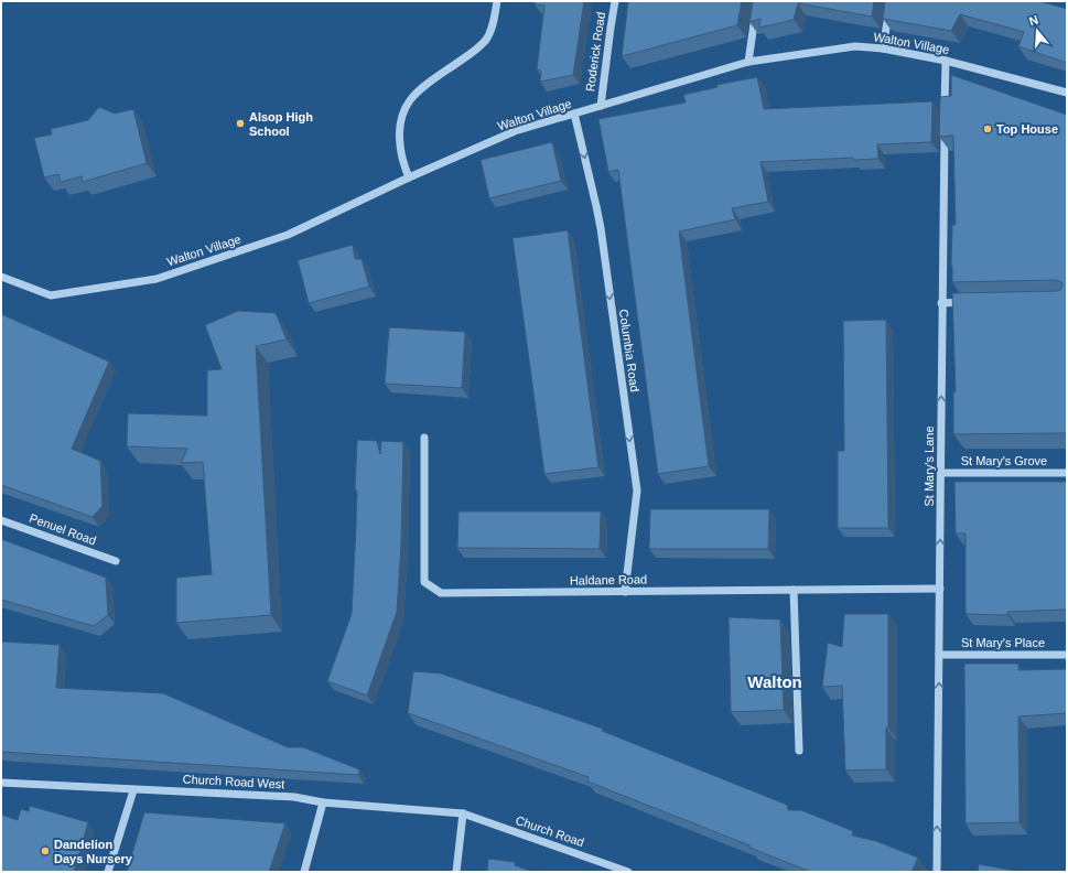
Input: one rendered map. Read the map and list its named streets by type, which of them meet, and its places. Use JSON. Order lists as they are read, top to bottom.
{
  "streets": {
    "street": [
      "Walton Village",
      "Roderick Road",
      "Columbia Road",
      "St Mary's Grove",
      "St Mary's Lane",
      "Penuel Road",
      "Haldane Road",
      "St Mary's Place",
      "Church Road West",
      "Church Road"
    ]
  },
  "crossings": [
    ["Walton Village", "Roderick Road"],
    ["Walton Village", "Columbia Road"],
    ["Columbia Road", "Haldane Road"],
    ["St Mary's Grove", "St Mary's Lane"],
    ["St Mary's Lane", "Haldane Road"],
    ["St Mary's Lane", "St Mary's Place"],
    ["Church Road West", "Church Road"]
  ],
  "one_way": ["Columbia Road", "St Mary's Lane"],
  "districts": ["Walton"],
  "places": ["Alsop High School", "Top House", "Dandelion Days Nursery"],
  "north": "top"
}
